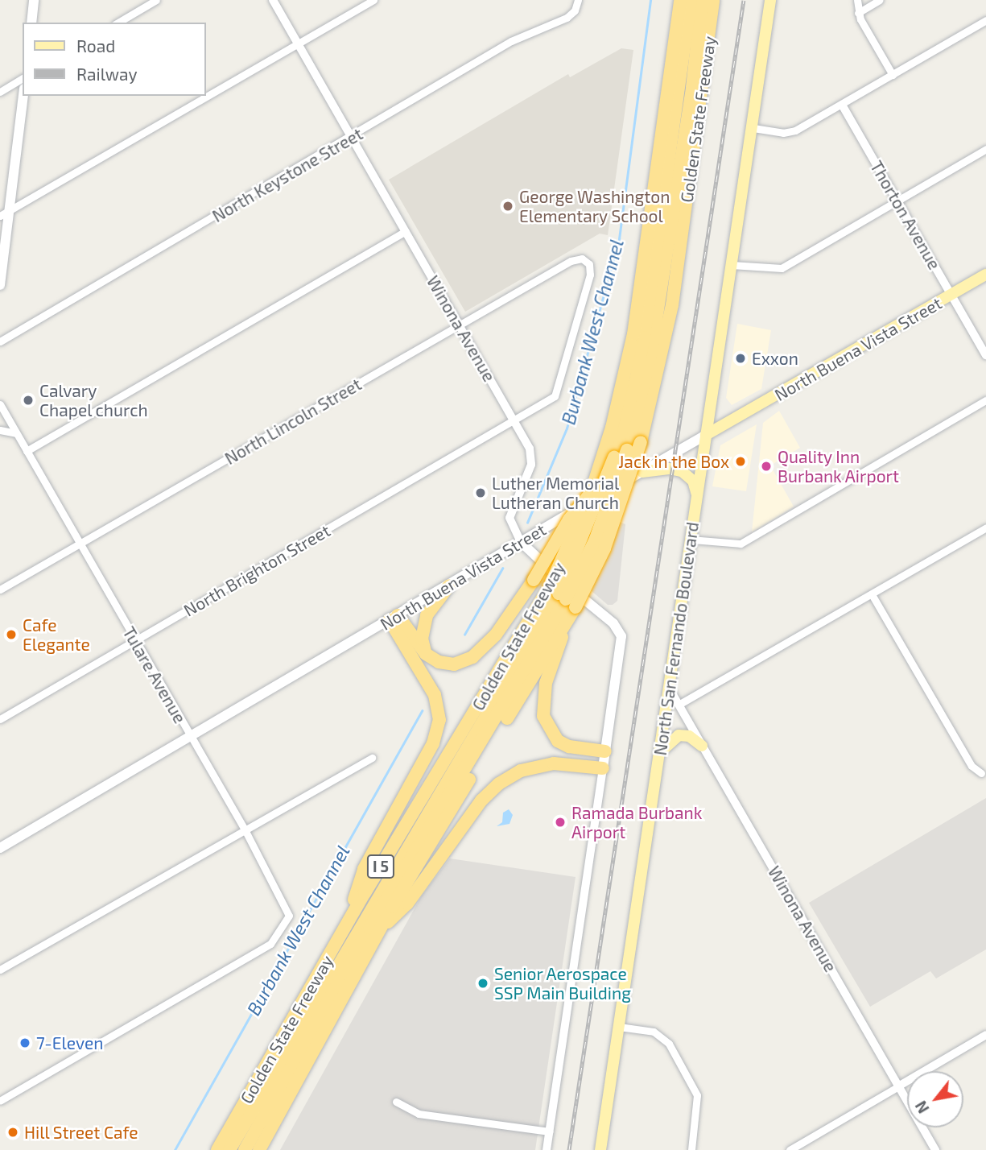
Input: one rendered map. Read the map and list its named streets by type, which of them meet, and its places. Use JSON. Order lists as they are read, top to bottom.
{
  "streets": {
    "highway": ["Golden State Freeway", "I 5"],
    "main road": ["Winona Avenue", "North Buena Vista Street", "North San Fernando Boulevard"],
    "street": [
      "North Keystone Street",
      "Thorton Avenue",
      "North Lincoln Street",
      "North Brighton Street",
      "Tulare Avenue"
    ]
  },
  "crossings": [
    ["North Keystone Street", "Winona Avenue"],
    ["Thorton Avenue", "North Buena Vista Street"],
    ["Winona Avenue", "North Buena Vista Street"],
    ["Winona Avenue", "North Lincoln Street"],
    ["Winona Avenue", "North Brighton Street"],
    ["Winona Avenue", "North San Fernando Boulevard"],
    ["North Buena Vista Street", "North San Fernando Boulevard"],
    ["North Buena Vista Street", "Tulare Avenue"],
    ["North Lincoln Street", "North Brighton Street"],
    ["North Lincoln Street", "Tulare Avenue"],
    ["North Brighton Street", "Tulare Avenue"]
  ],
  "water": ["Burbank West Channel"],
  "places": [
    "George Washington Elementary School",
    "Exxon",
    "Calvary Chapel church",
    "Jack in the Box",
    "Quality Inn Burbank Airport",
    "Luther Memorial Lutheran Church",
    "Cafe Elegante",
    "Ramada Burbank Airport",
    "Senior Aerospace SSP Main Building",
    "7-Eleven",
    "Hill Street Cafe"
  ],
  "legend": ["Road", "Railway"],
  "north": "bottom left"
}
